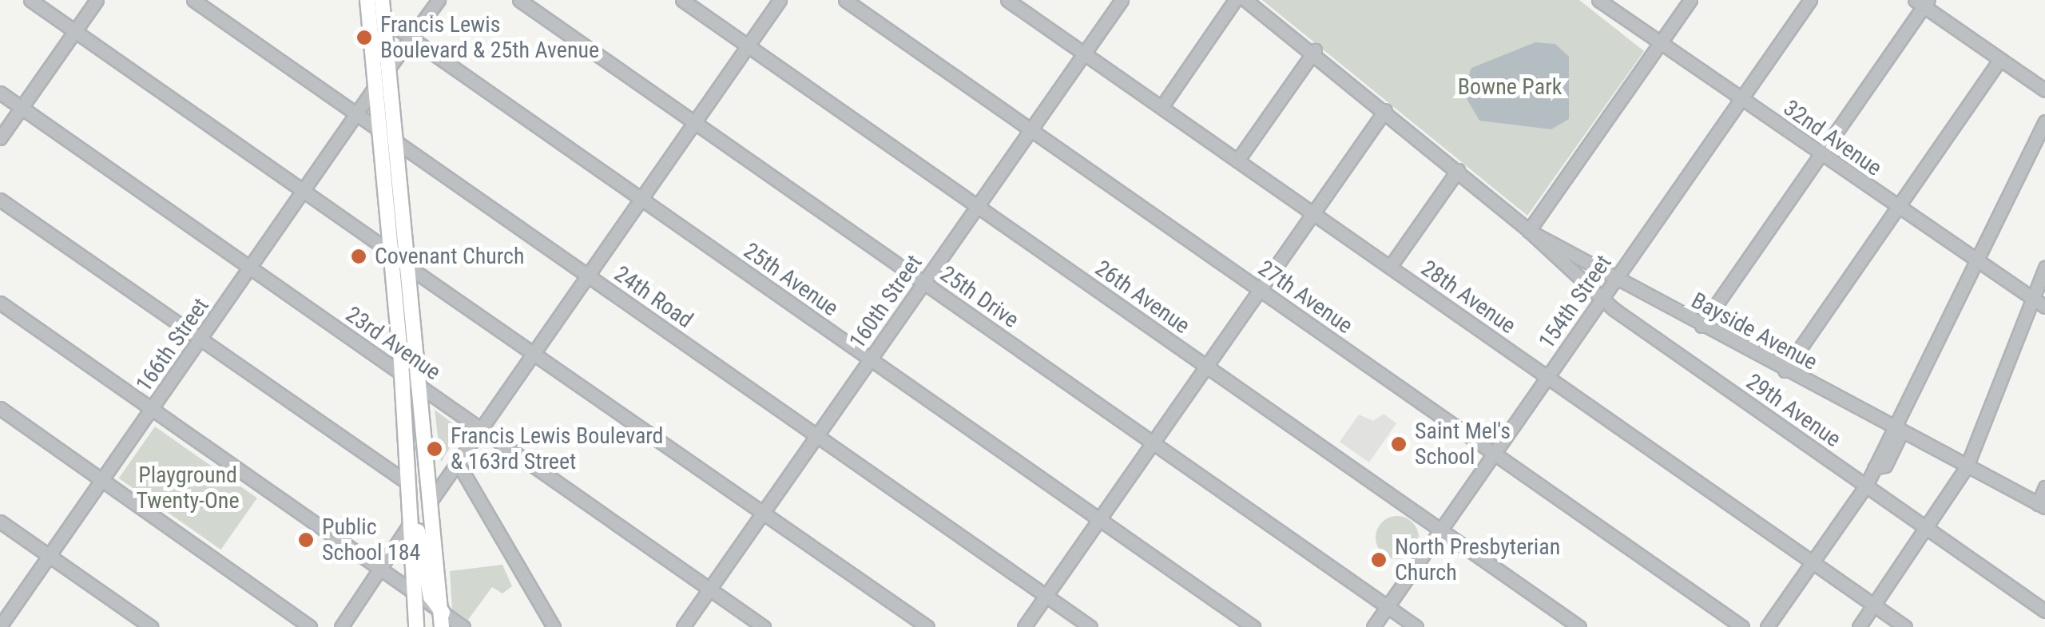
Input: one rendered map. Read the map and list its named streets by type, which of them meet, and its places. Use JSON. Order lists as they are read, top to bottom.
{
  "streets": {
    "street": [
      "32nd Avenue",
      "25th Avenue",
      "24th Road",
      "25th Drive",
      "26th Avenue",
      "27th Avenue",
      "28th Avenue",
      "160th Street",
      "154th Street",
      "Bayside Avenue",
      "23rd Avenue",
      "166th Street",
      "29th Avenue"
    ]
  },
  "crossings": [
    ["32nd Avenue", "154th Street"],
    ["25th Avenue", "160th Street"],
    ["24th Road", "160th Street"],
    ["24th Road", "166th Street"],
    ["25th Drive", "160th Street"],
    ["25th Drive", "154th Street"],
    ["26th Avenue", "160th Street"],
    ["26th Avenue", "154th Street"],
    ["27th Avenue", "160th Street"],
    ["27th Avenue", "154th Street"],
    ["28th Avenue", "160th Street"],
    ["28th Avenue", "154th Street"],
    ["160th Street", "23rd Avenue"],
    ["154th Street", "Bayside Avenue"],
    ["154th Street", "29th Avenue"],
    ["Bayside Avenue", "29th Avenue"],
    ["23rd Avenue", "166th Street"]
  ],
  "parks": ["Bowne Park", "Playground Twenty-One"],
  "places": [
    "Francis Lewis Boulevard & 25th Avenue",
    "Covenant Church",
    "Saint Mel's School",
    "Francis Lewis Boulevard & 163rd Street",
    "Public School 184",
    "North Presbyterian Church"
  ]
}
